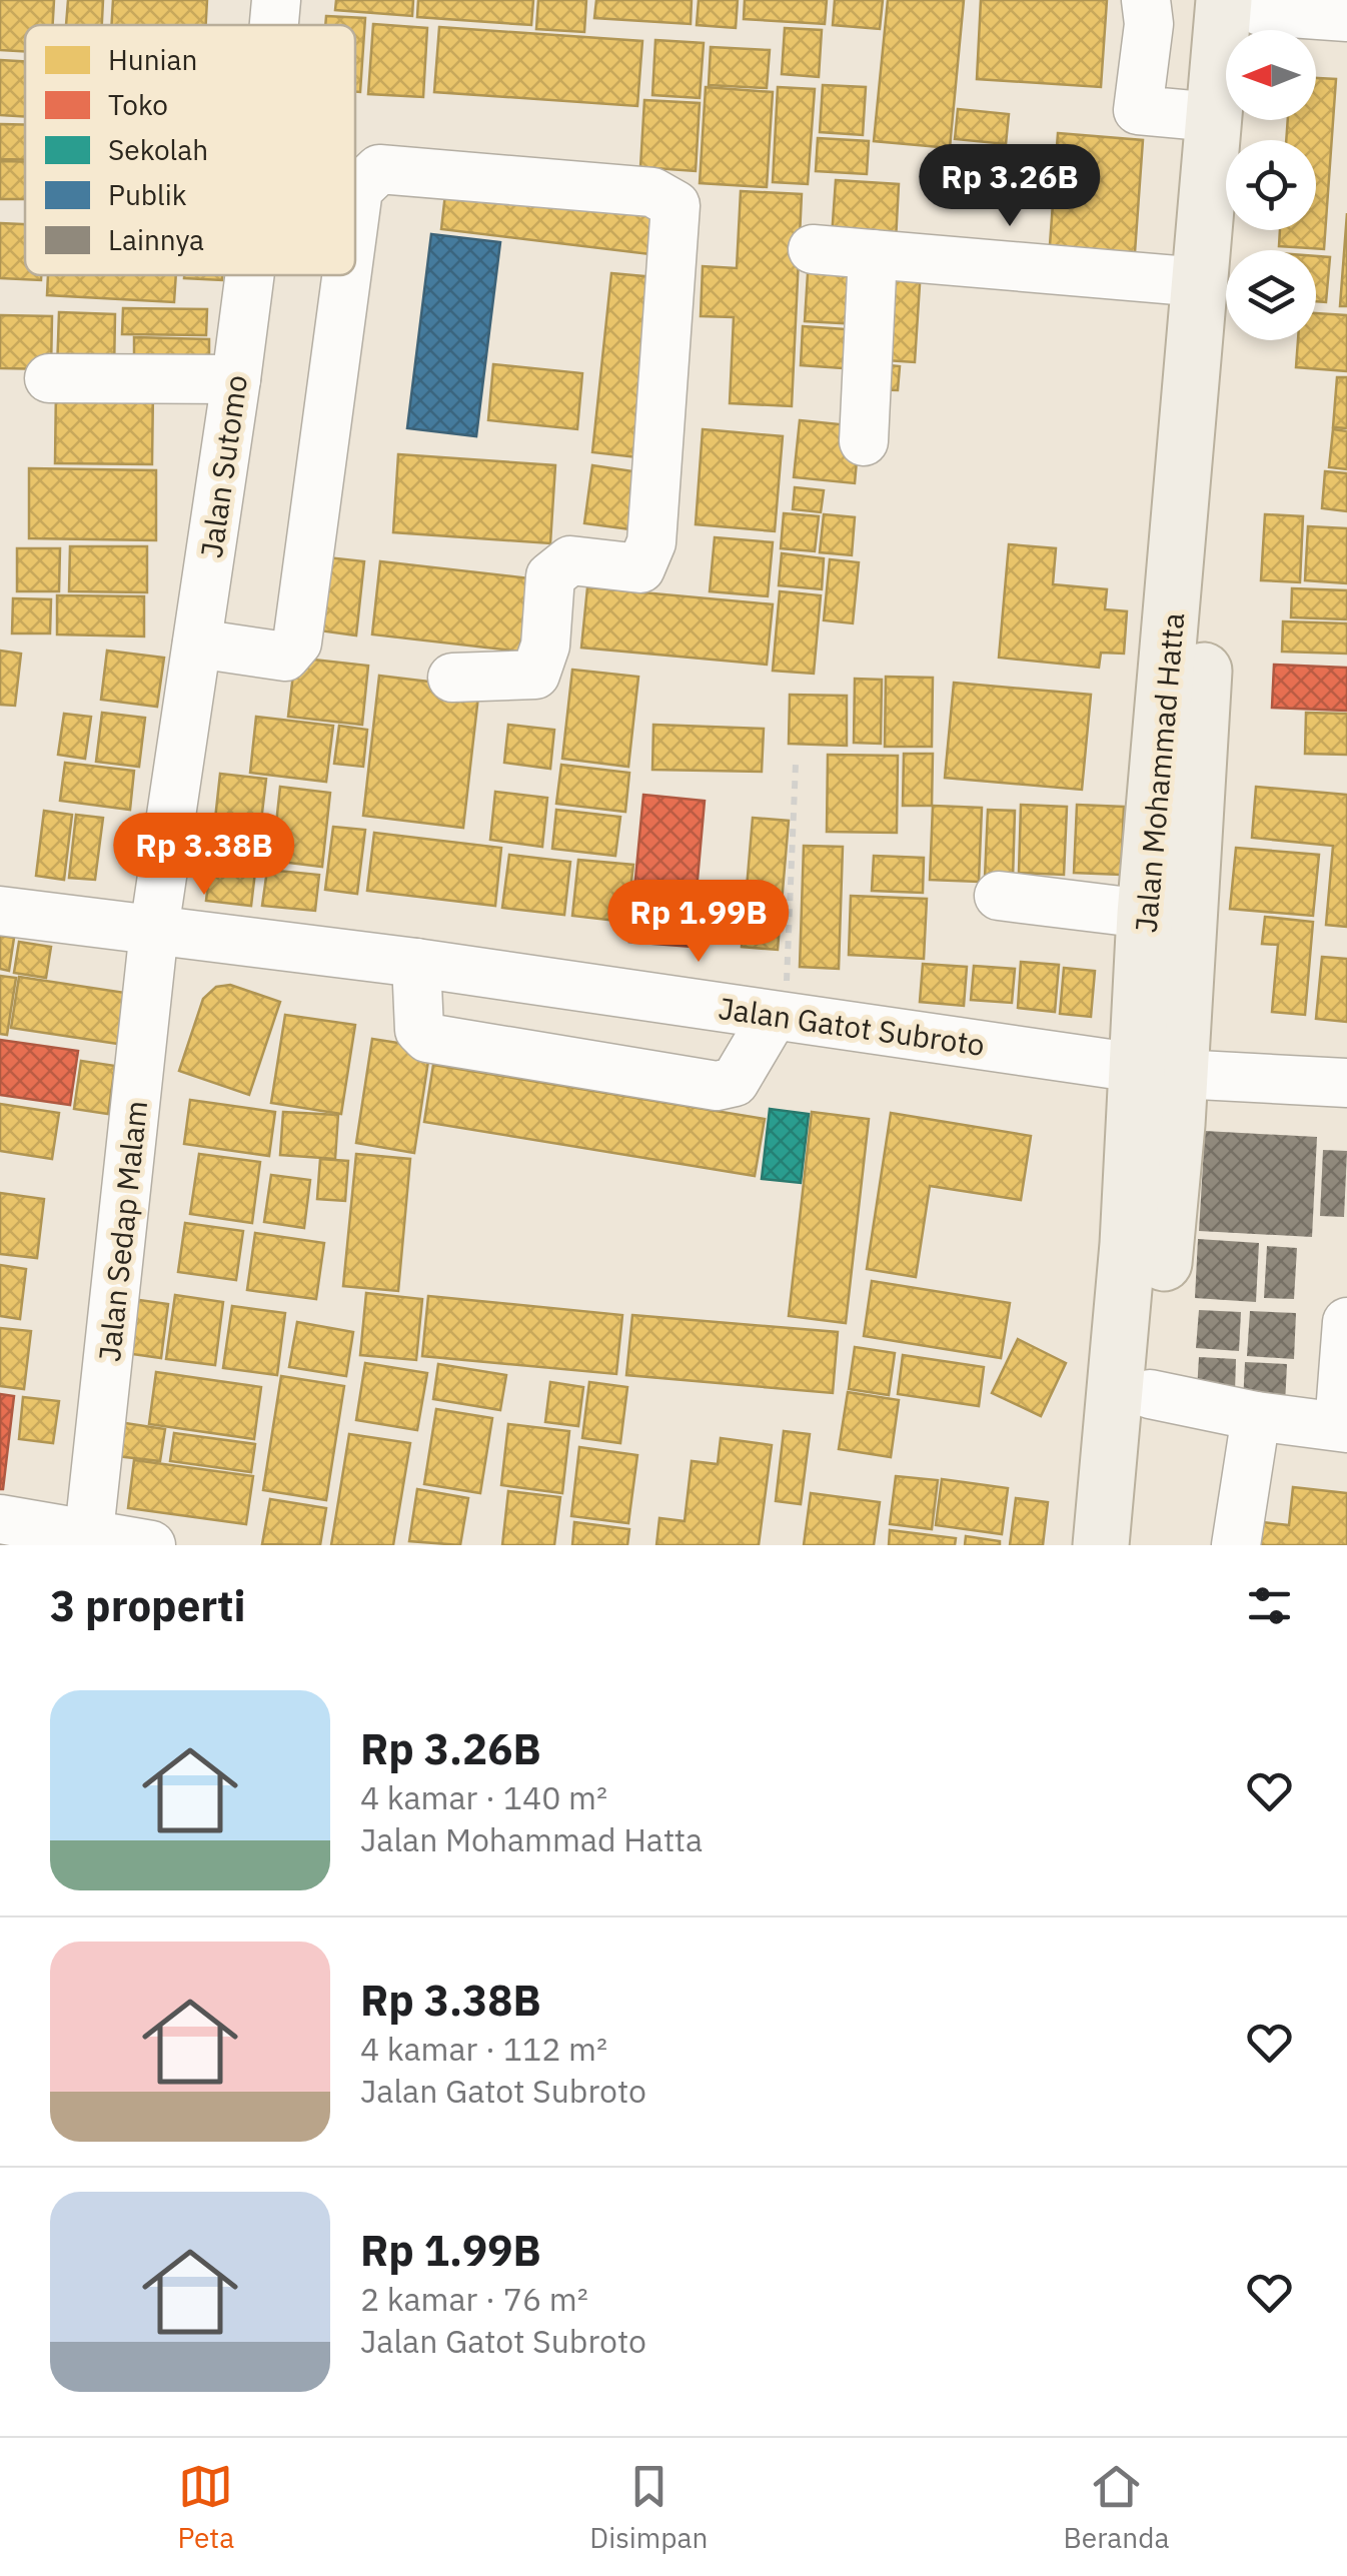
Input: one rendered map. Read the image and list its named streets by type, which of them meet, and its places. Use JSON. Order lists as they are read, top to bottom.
{
  "streets": {
    "main road": ["Jalan Mohammad Hatta"],
    "street": ["Jalan Sutomo", "Jalan Gatot Subroto", "Jalan Sedap Malam"]
  },
  "crossings": [
    ["Jalan Sutomo", "Jalan Gatot Subroto"],
    ["Jalan Sutomo", "Jalan Sedap Malam"],
    ["Jalan Mohammad Hatta", "Jalan Gatot Subroto"],
    ["Jalan Gatot Subroto", "Jalan Sedap Malam"]
  ],
  "legend": [
    "Hunian",
    "Toko",
    "Sekolah",
    "Publik",
    "Lainnya"
  ],
  "north": "left",
  "page": {
    "price": ["Rp 3.26B", "Rp 3.38B", "Rp 1.99B"],
    "heading": "3 properti",
    "list": [
      {
        "name": "Rp 3.26B",
        "note": "4 kamar · 140 m² · Jalan Mohammad Hatta"
      },
      {
        "name": "Rp 3.38B",
        "note": "4 kamar · 112 m² · Jalan Gatot Subroto"
      },
      {
        "name": "Rp 1.99B",
        "note": "2 kamar · 76 m² · Jalan Gatot Subroto"
      }
    ],
    "tabs": ["Peta", "Disimpan", "Beranda"]
  }
}
